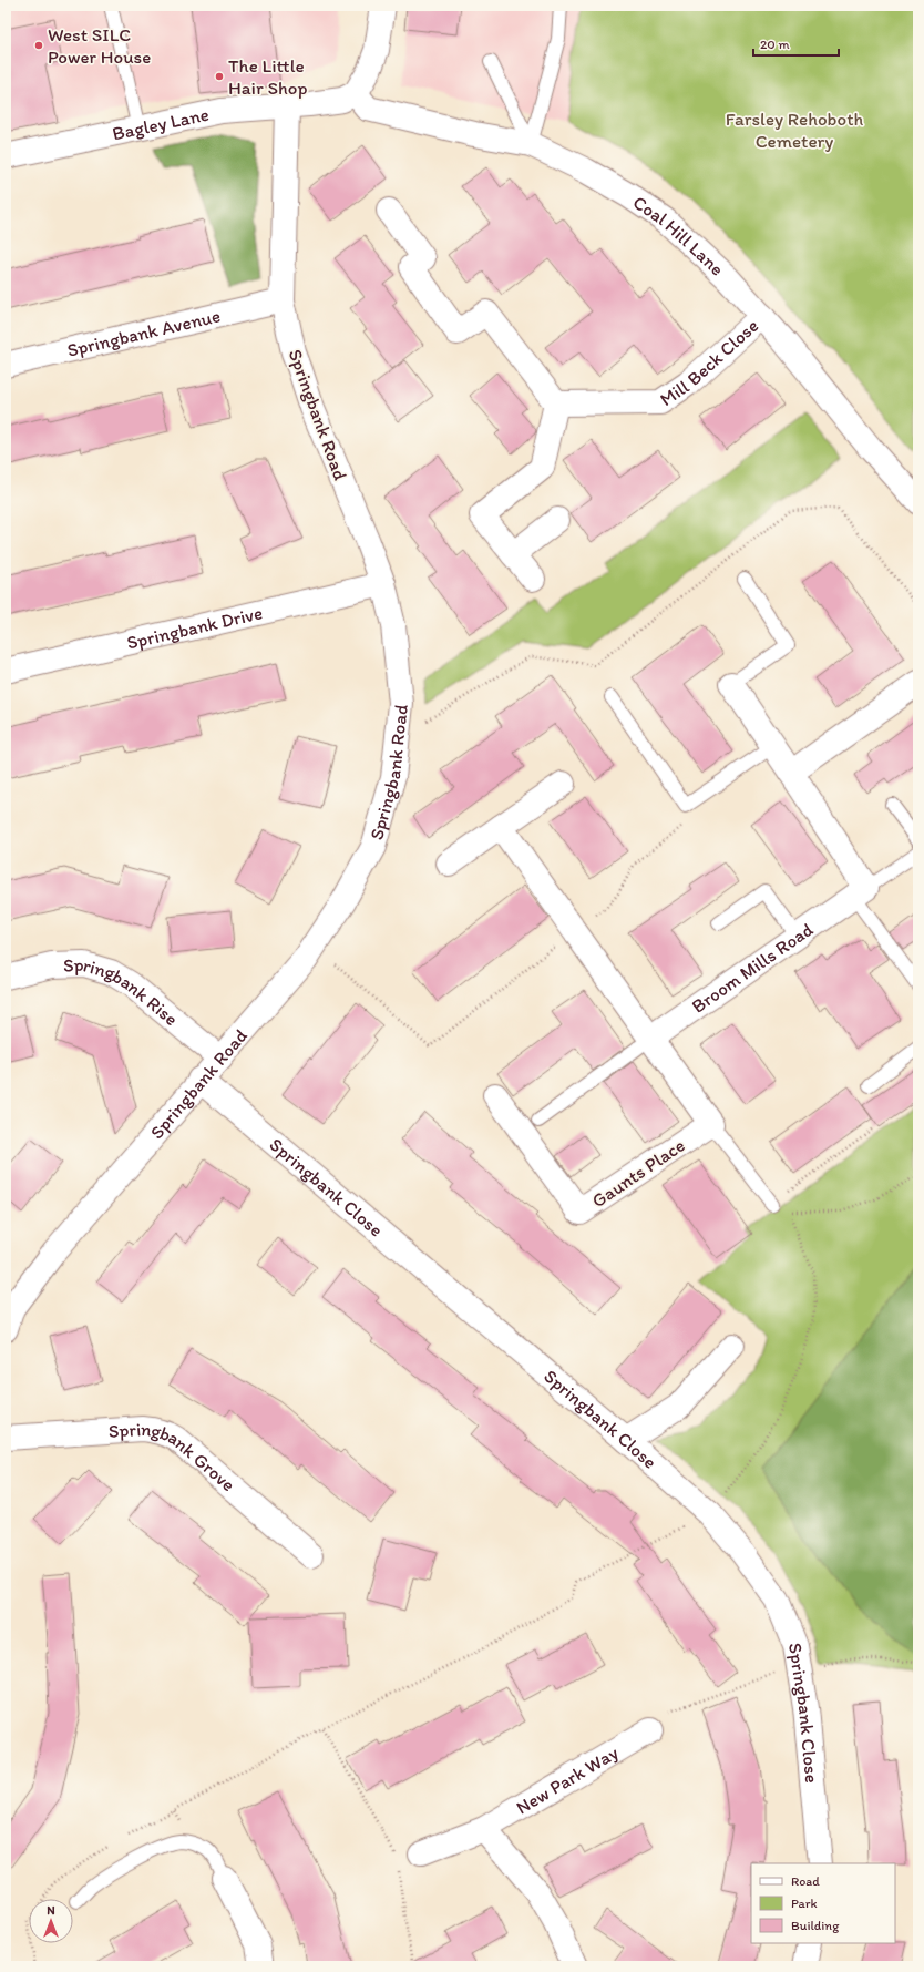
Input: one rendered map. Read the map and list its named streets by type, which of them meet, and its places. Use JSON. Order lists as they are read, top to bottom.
{
  "streets": {
    "street": [
      "Bagley Lane",
      "Coal Hill Lane",
      "Springbank Avenue",
      "Mill Beck Close",
      "Springbank Road",
      "Springbank Drive",
      "Broom Mills Road",
      "Springbank Rise",
      "Gaunts Place",
      "Springbank Close",
      "Springbank Grove",
      "New Park Way"
    ]
  },
  "crossings": [
    ["Bagley Lane", "Coal Hill Lane"],
    ["Bagley Lane", "Springbank Road"],
    ["Coal Hill Lane", "Mill Beck Close"],
    ["Springbank Avenue", "Springbank Road"],
    ["Springbank Road", "Springbank Drive"],
    ["Springbank Road", "Springbank Rise"],
    ["Springbank Road", "Springbank Close"]
  ],
  "parks": ["Farsley Rehoboth Cemetery"],
  "places": ["West SILC Power House", "The Little Hair Shop"],
  "legend": ["Road", "Park", "Building"],
  "scale_bar": "20 m",
  "north": "top"
}
